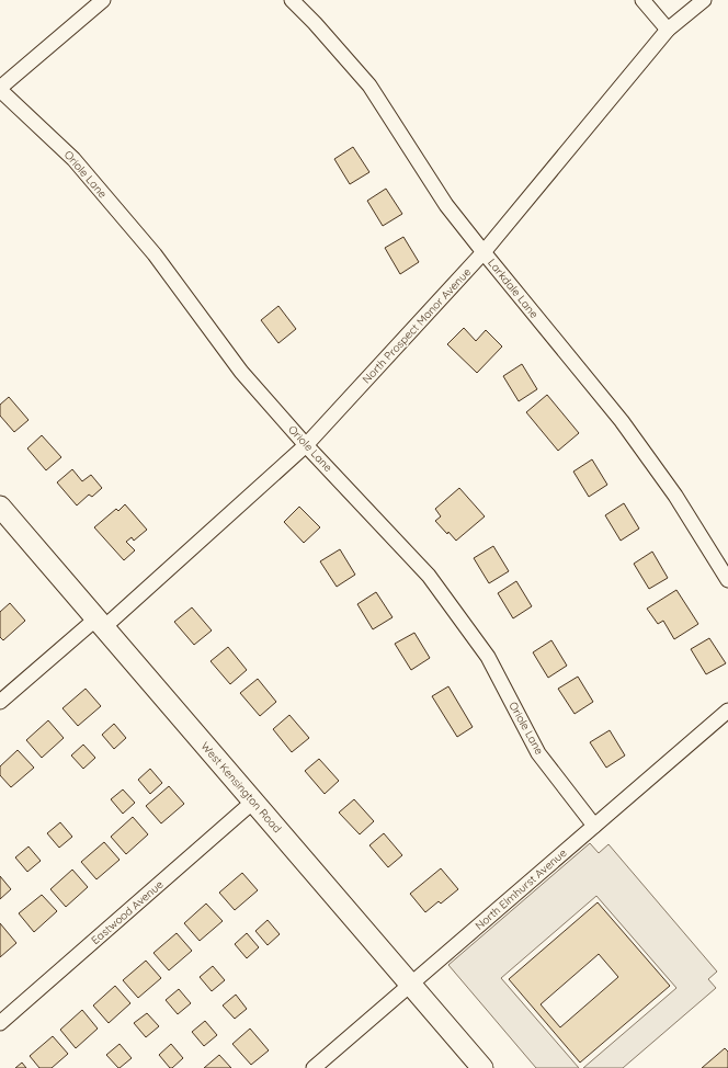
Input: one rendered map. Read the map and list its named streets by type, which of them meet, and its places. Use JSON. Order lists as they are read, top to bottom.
{
  "streets": {
    "main road": ["West Kensington Road"],
    "street": [
      "Oriole Lane",
      "Larkdale Lane",
      "North Prospect Manor Avenue",
      "North Elmhurst Avenue",
      "Eastwood Avenue"
    ]
  },
  "crossings": [
    ["Oriole Lane", "North Prospect Manor Avenue"],
    ["Oriole Lane", "North Elmhurst Avenue"],
    ["Larkdale Lane", "North Prospect Manor Avenue"],
    ["North Prospect Manor Avenue", "West Kensington Road"],
    ["West Kensington Road", "North Elmhurst Avenue"],
    ["West Kensington Road", "Eastwood Avenue"]
  ]
}
